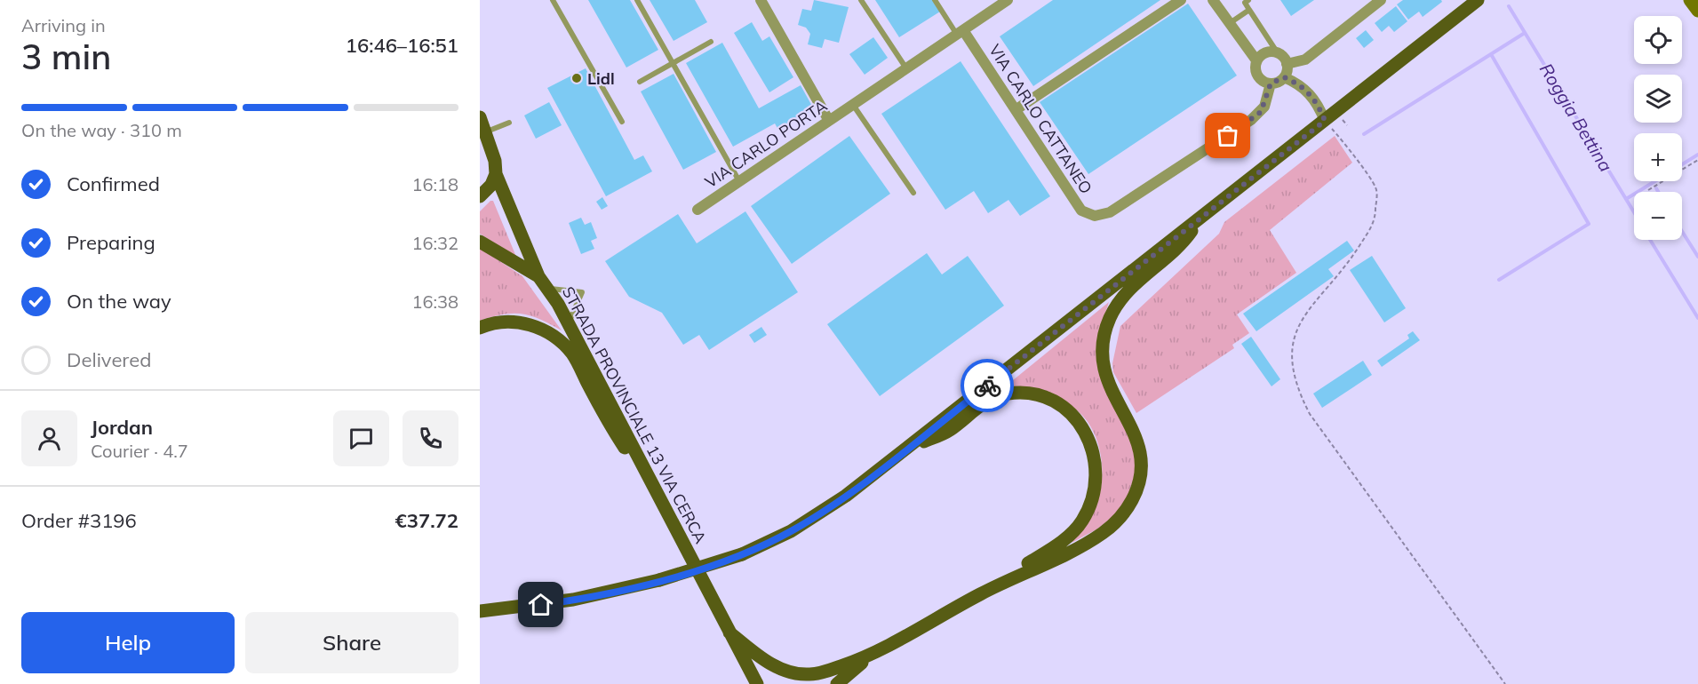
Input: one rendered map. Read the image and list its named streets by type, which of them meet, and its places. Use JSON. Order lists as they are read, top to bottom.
{
  "streets": {
    "main road": ["STRADA PROVINCIALE 13 VIA CERCA"],
    "street": ["VIA CARLO CATTANEO", "VIA CARLO PORTA"]
  },
  "crossings": [
    ["VIA CARLO CATTANEO", "VIA CARLO PORTA"]
  ],
  "water": ["Roggia Bettina"],
  "places": ["Lidl"],
  "page": {
    "heading": ["3 min", "Arriving in", "16:46–16:51"],
    "panel": [
      "Jordan",
      "Courier · 4.7",
      "Order #3196",
      "€37.72"
    ],
    "map_buttons": ["+", "−"],
    "bar": "On the way · 310 m",
    "list": [
      ["Confirmed", "16:18"],
      ["Preparing", "16:32"],
      ["On the way", "16:38"],
      "Delivered"
    ],
    "buttons": ["Help", "Share"]
  }
}
